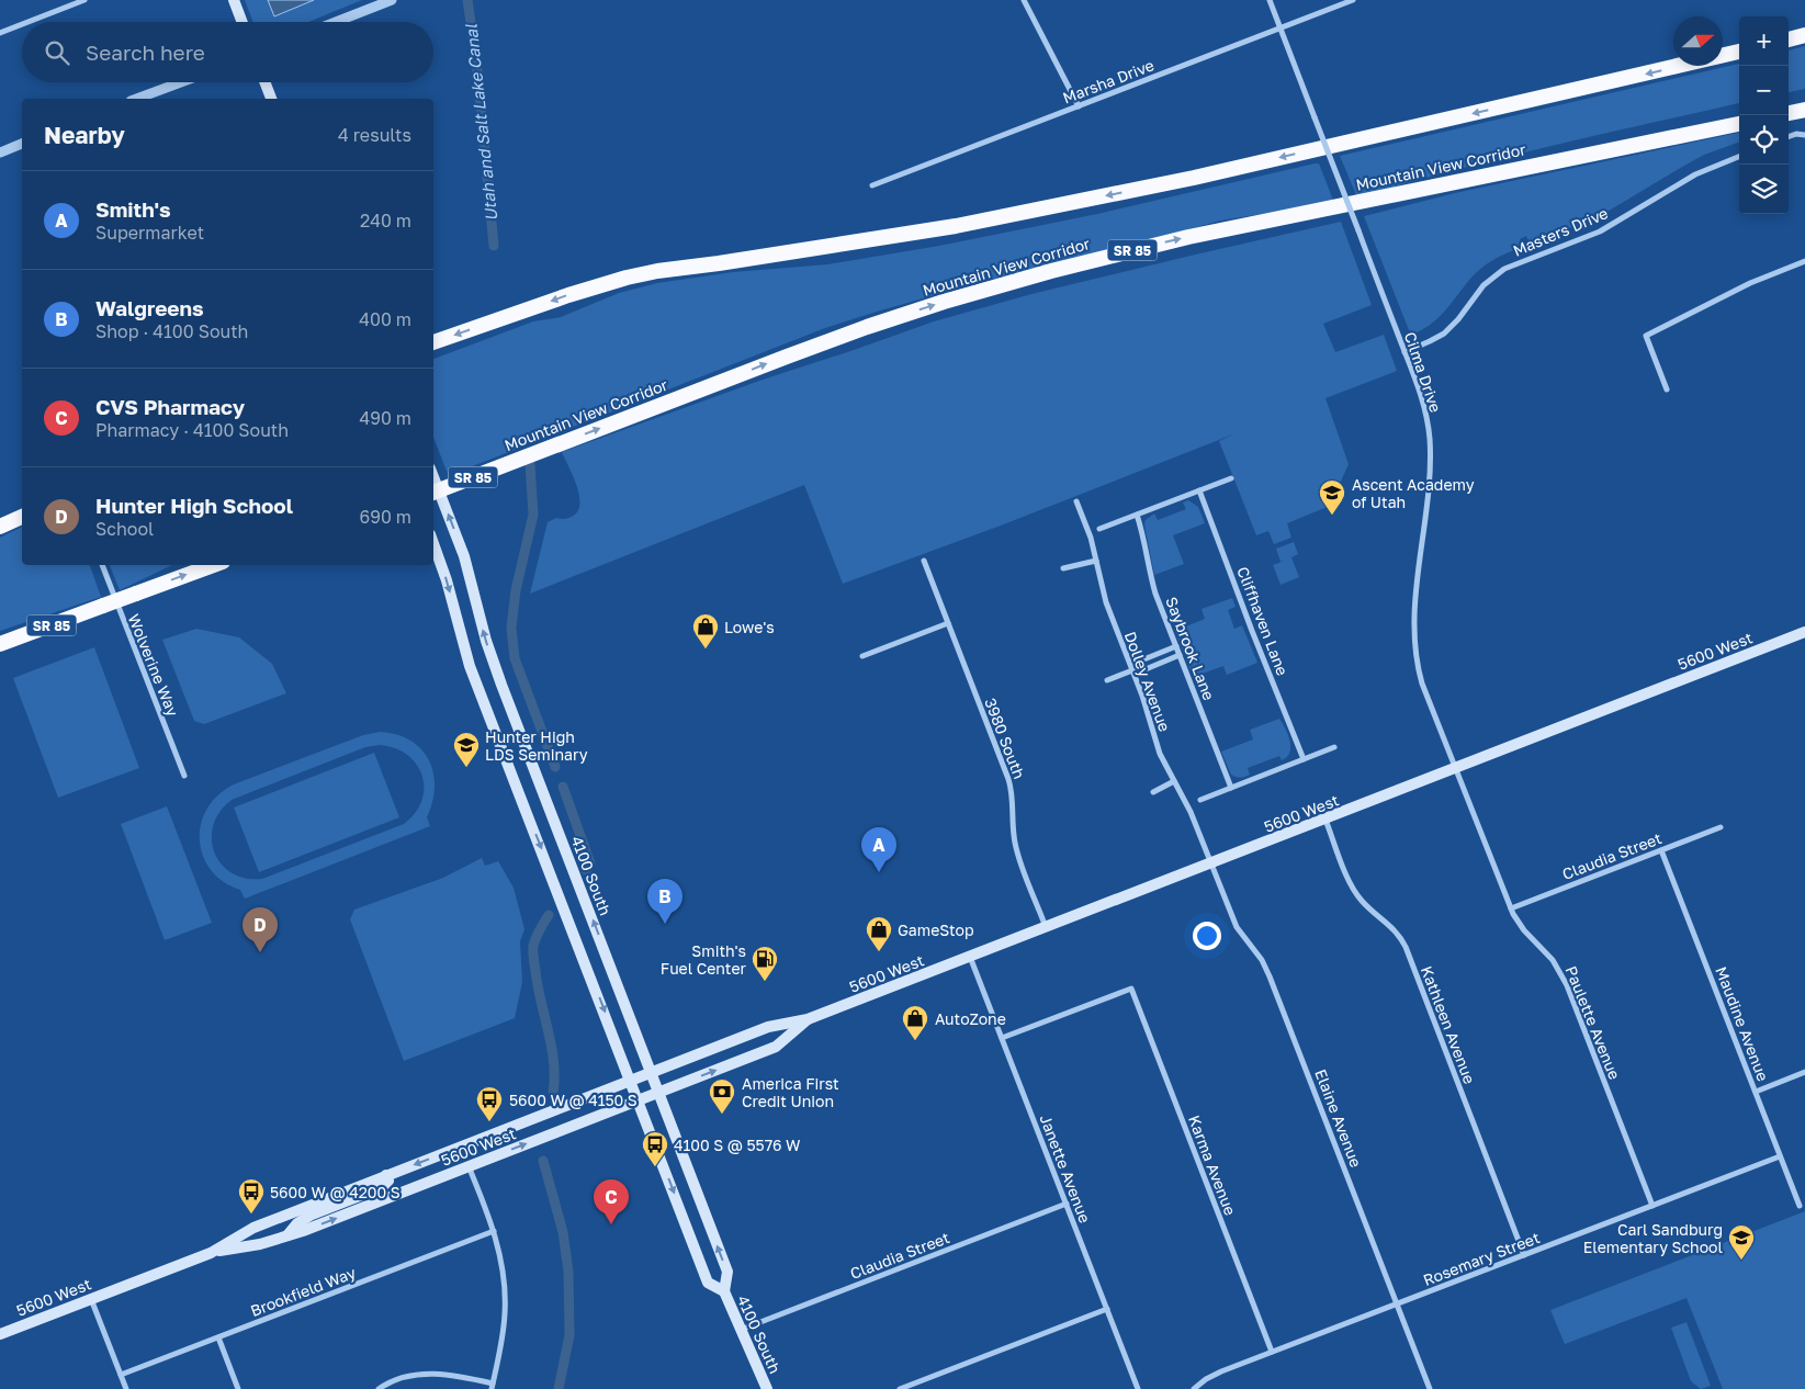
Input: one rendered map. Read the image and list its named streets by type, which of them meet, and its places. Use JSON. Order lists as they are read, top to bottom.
{
  "streets": {
    "highway": ["Mountain View Corridor", "SR 85"],
    "main road": ["5600 West", "4100 South"],
    "street": [
      "Marsha Drive",
      "Masters Drive",
      "Cilma Drive",
      "Cliffhaven Lane",
      "Saybrook Lane",
      "Wolverine Way",
      "Dolley Avenue",
      "3980 South",
      "Claudia Street",
      "Paulette Avenue",
      "Maudine Avenue",
      "Kathleen Avenue",
      "Elaine Avenue",
      "Karma Avenue",
      "Janette Avenue",
      "Rosemary Street",
      "Brookfield Way"
    ]
  },
  "crossings": [
    ["Marsha Drive", "Cilma Drive"],
    ["Mountain View Corridor", "4100 South"],
    ["Masters Drive", "Cilma Drive"],
    ["Cilma Drive", "5600 West"],
    ["Cilma Drive", "Paulette Avenue"],
    ["5600 West", "Dolley Avenue"],
    ["5600 West", "3980 South"],
    ["5600 West", "4100 South"],
    ["5600 West", "Paulette Avenue"],
    ["5600 West", "Kathleen Avenue"],
    ["5600 West", "Elaine Avenue"],
    ["5600 West", "Janette Avenue"],
    ["Dolley Avenue", "Elaine Avenue"],
    ["Claudia Street", "4100 South"],
    ["Claudia Street", "Paulette Avenue"],
    ["Claudia Street", "Maudine Avenue"],
    ["Claudia Street", "Janette Avenue"],
    ["Paulette Avenue", "Rosemary Street"],
    ["Maudine Avenue", "Rosemary Street"],
    ["Kathleen Avenue", "Rosemary Street"],
    ["Elaine Avenue", "Rosemary Street"],
    ["Karma Avenue", "Janette Avenue"],
    ["Karma Avenue", "Rosemary Street"]
  ],
  "water": ["Utah and Salt Lake Canal"],
  "places": {
    "school or university": ["Ascent Academy of Utah", "Hunter High LDS Seminary", "Carl Sandburg Elementary School"],
    "shop": ["Lowe's", "GameStop", "AutoZone"],
    "fuel station": ["Smith's Fuel Center"],
    "bank": ["America First Credit Union"],
    "bus stop": ["5600 W @ 4150 S", "4100 S @ 5576 W", "5600 W @ 4200 S"]
  },
  "north": "right",
  "page": {
    "map_buttons": ["+", "−"],
    "search": "Search here",
    "heading": ["Nearby", "4 results"],
    "list": [
      {
        "mark": "A",
        "name": "Smith's",
        "note": "Supermarket",
        "value": "240 m"
      },
      {
        "mark": "B",
        "name": "Walgreens",
        "note": "Shop · 4100 South",
        "value": "400 m"
      },
      {
        "mark": "C",
        "name": "CVS Pharmacy",
        "note": "Pharmacy · 4100 South",
        "value": "490 m"
      },
      {
        "mark": "D",
        "name": "Hunter High School",
        "note": "School",
        "value": "690 m"
      }
    ],
    "pins": [
      "A",
      "B",
      "D",
      "C"
    ]
  }
}
